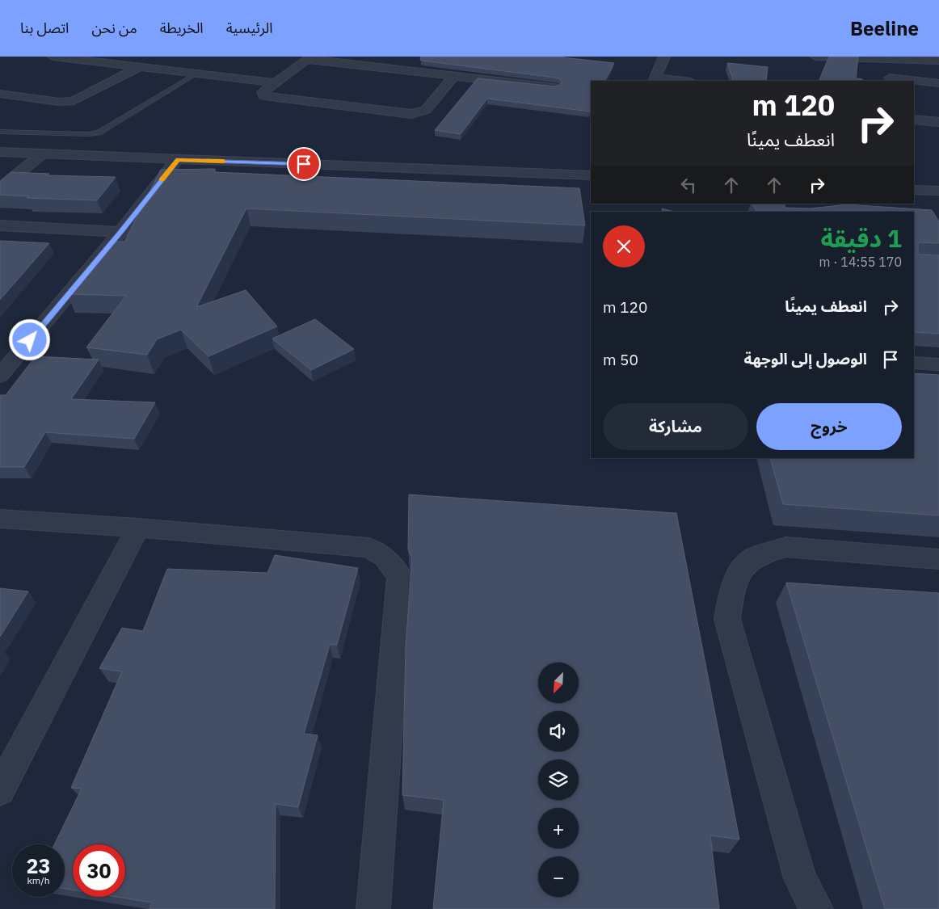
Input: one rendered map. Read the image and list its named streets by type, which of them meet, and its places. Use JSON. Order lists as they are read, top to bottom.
{
  "north": "bottom left",
  "page": {
    "header": "Beeline",
    "nav": [
      "الرئيسية",
      "الخريطة",
      "من نحن",
      "اتصل بنا"
    ],
    "turn": ["120 m", "انعطف يمينًا"],
    "heading": ["1 دقيقة", "170 m · 14:55"],
    "list": [
      {
        "name": "انعطف يمينًا",
        "value": "120 m"
      },
      {
        "name": "الوصول إلى الوجهة",
        "value": "50 m"
      }
    ],
    "buttons": ["خروج", "مشاركة"],
    "map_buttons": ["+", "−"],
    "speed": "23 km/h",
    "limit": "30"
  }
}
